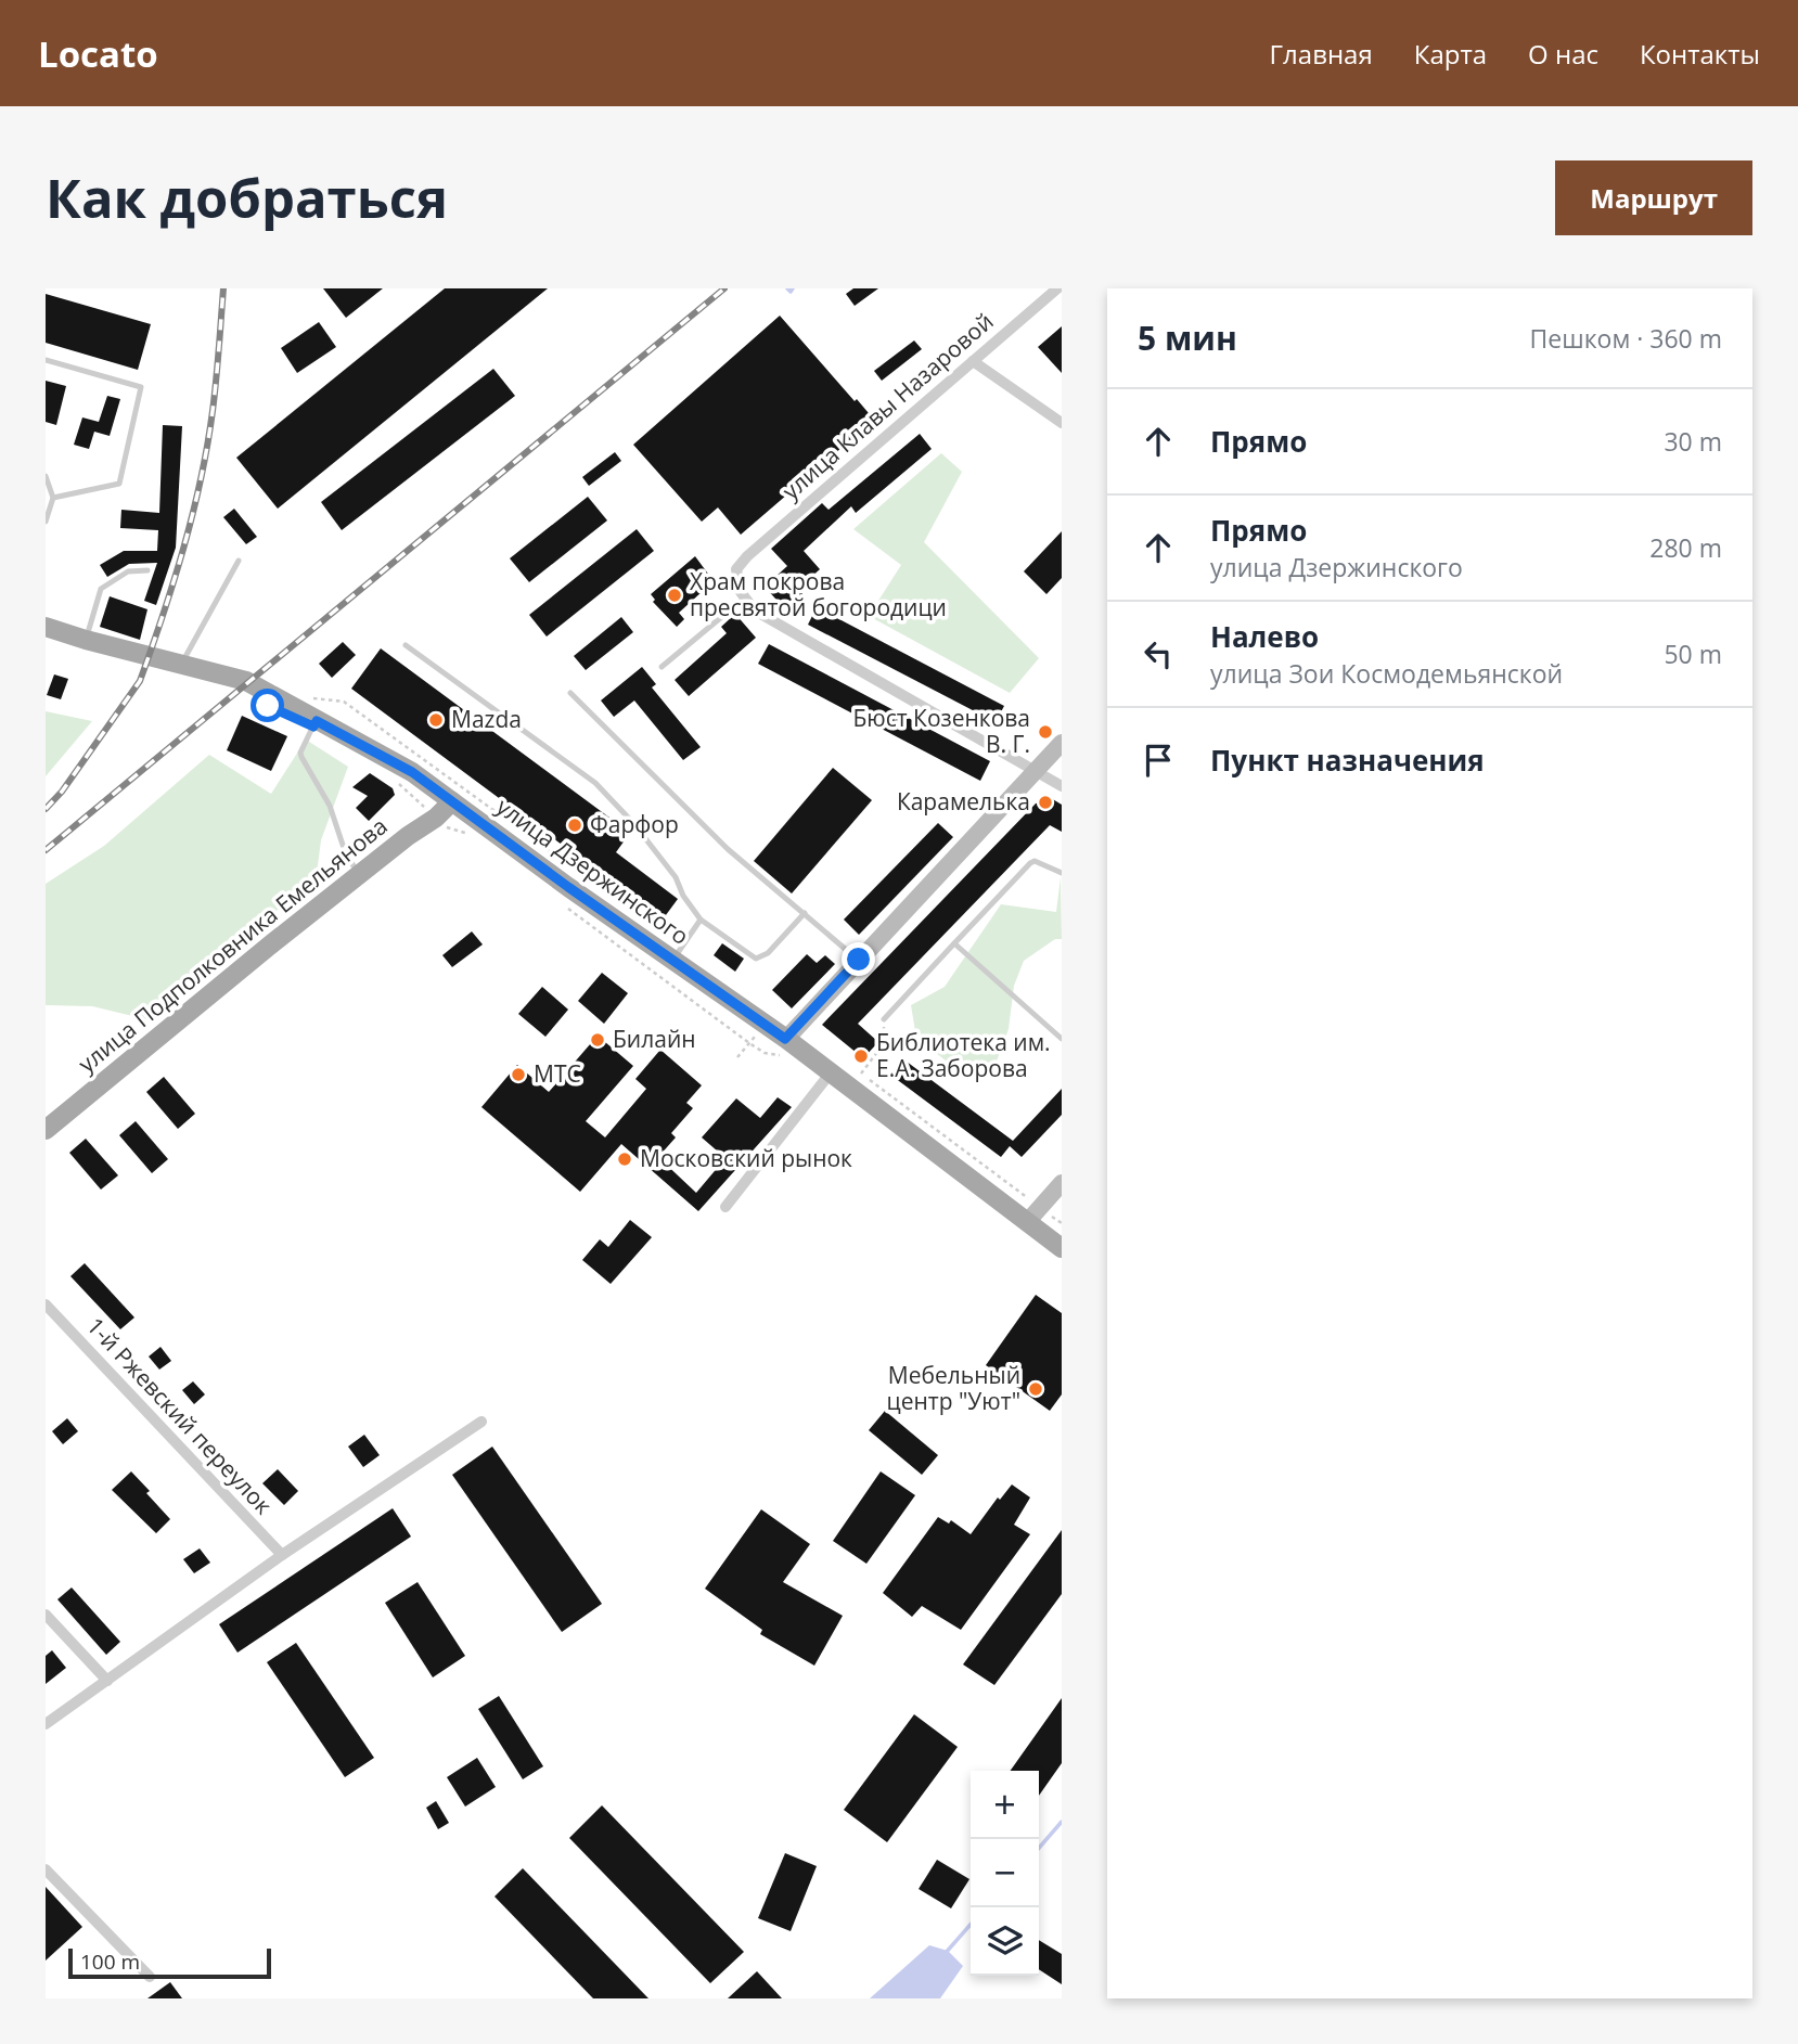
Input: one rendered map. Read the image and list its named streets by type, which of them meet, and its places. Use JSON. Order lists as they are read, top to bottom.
{
  "streets": {
    "main road": ["улица Дзержинского", "улица Подполковника Емельянова"],
    "street": ["улица Клавы Назаровой", "1-й Ржевский переулок"]
  },
  "crossings": [
    ["улица Дзержинского", "улица Подполковника Емельянова"]
  ],
  "places": [
    "Храм покрова пресвятой богородици",
    "Mazda",
    "Бюст Козенкова В. Г.",
    "Карамелька",
    "Фарфор",
    "Билайн",
    "Библиотека им. Е.А. Заборова",
    "МТС",
    "Московский рынок",
    "Мебельный центр \"Уют\""
  ],
  "scale_bar": "100 m",
  "page": {
    "header": "Locato",
    "nav": [
      "Главная",
      "Карта",
      "О нас",
      "Контакты"
    ],
    "buttons": "Маршрут",
    "title": "Как добраться",
    "heading": ["5 мин", "Пешком · 360 m"],
    "list": [
      ["Прямо", "30 m"],
      ["Прямо", "улица Дзержинского", "280 m"],
      ["Налево", "улица Зои Космодемьянской", "50 m"],
      "Пункт назначения"
    ],
    "map_buttons": ["+", "−"],
    "scale": "100 m"
  }
}
